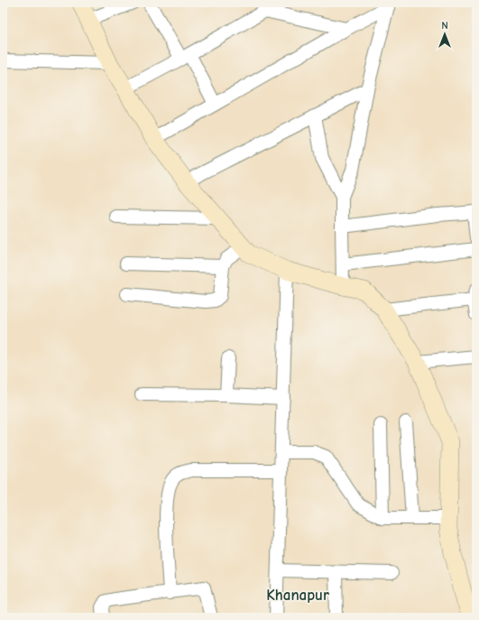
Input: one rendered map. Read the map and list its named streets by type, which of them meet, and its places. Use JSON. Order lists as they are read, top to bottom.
{
  "districts": ["Khanapur"],
  "north": "top"
}
